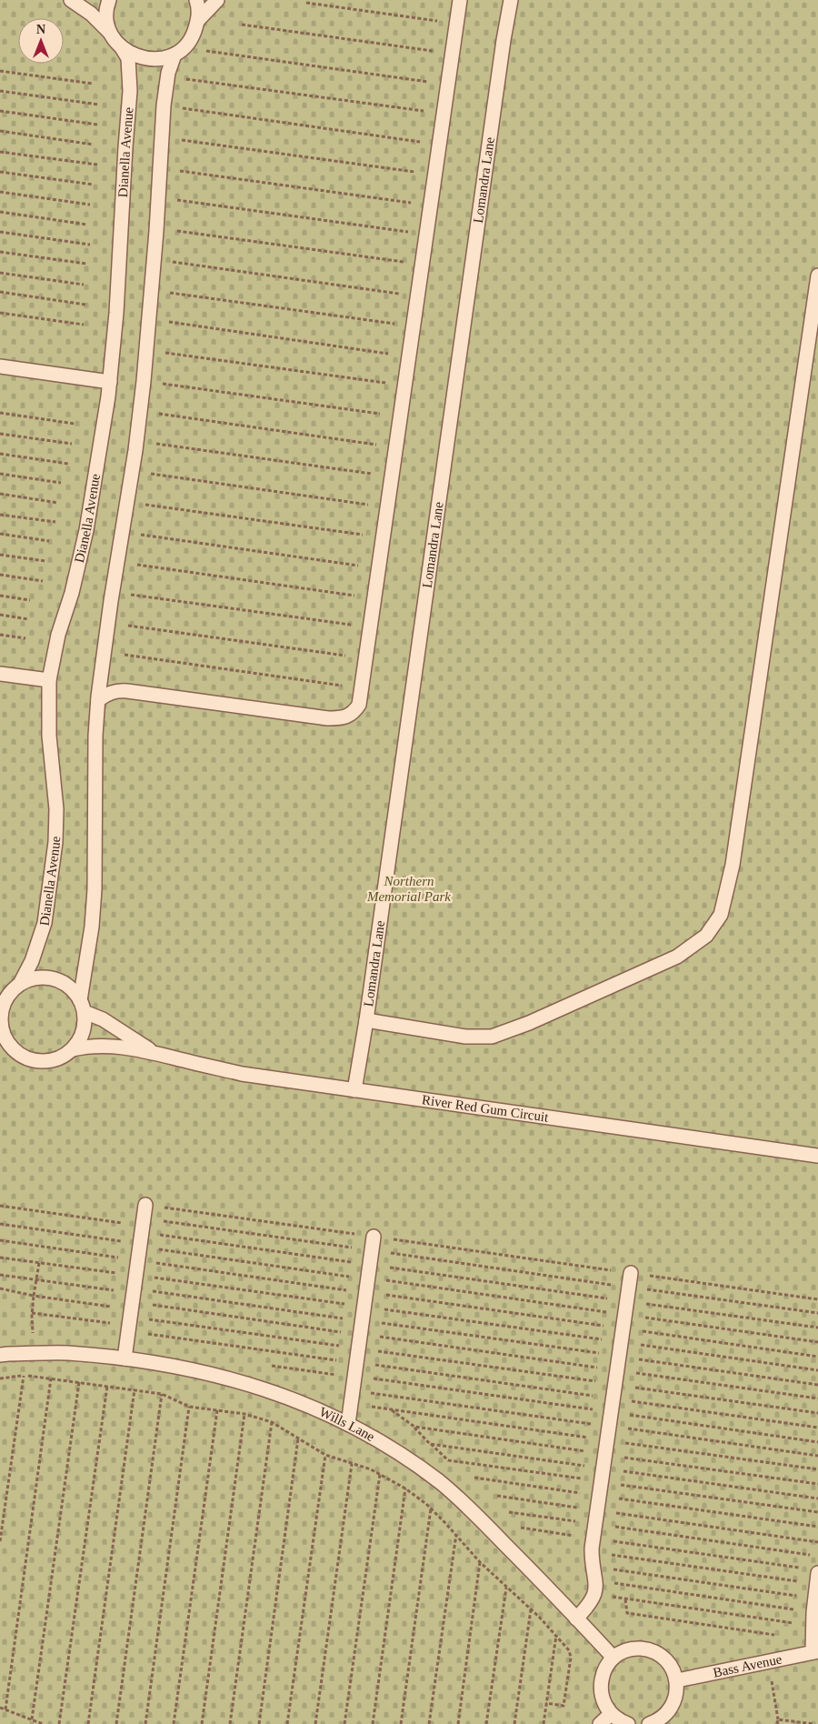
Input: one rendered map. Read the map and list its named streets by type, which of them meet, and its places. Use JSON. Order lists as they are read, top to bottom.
{
  "streets": {
    "lane": [
      "Dianella Avenue",
      "Lomandra Lane",
      "River Red Gum Circuit",
      "Wills Lane",
      "Bass Avenue"
    ]
  },
  "crossings": [
    ["Dianella Avenue", "River Red Gum Circuit"],
    ["Lomandra Lane", "River Red Gum Circuit"]
  ],
  "parks": ["Northern Memorial Park"],
  "north": "top"
}
